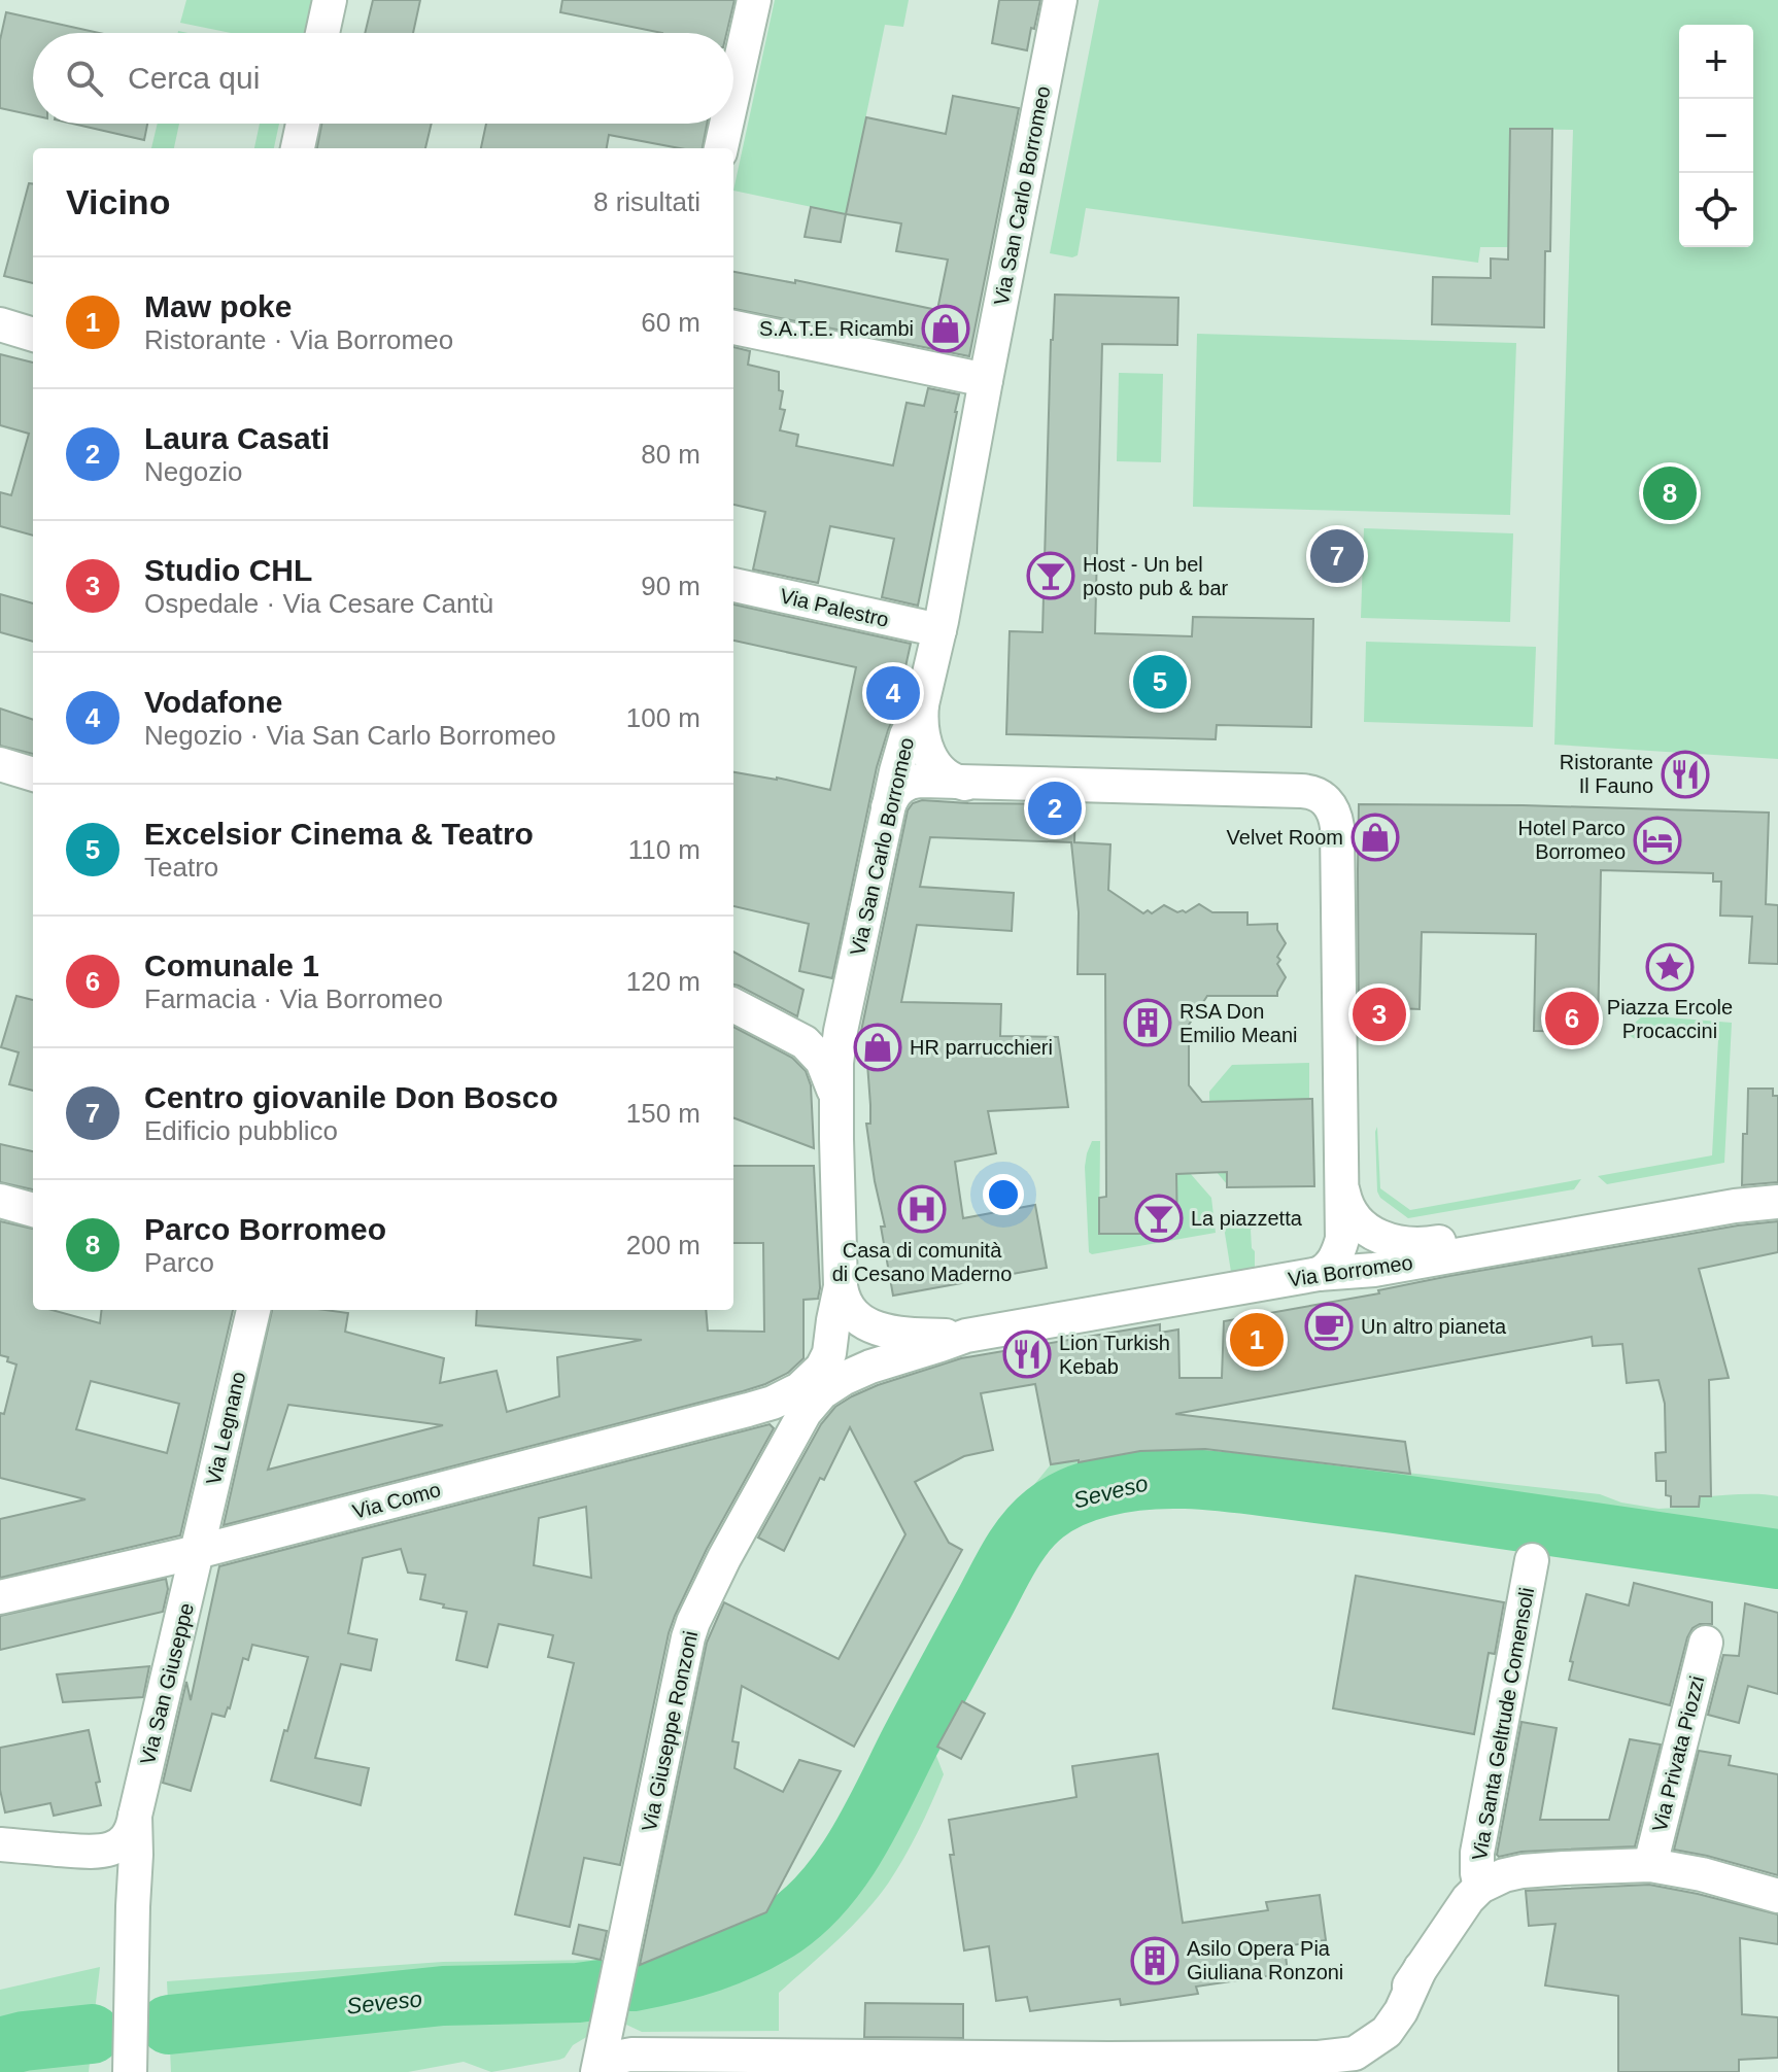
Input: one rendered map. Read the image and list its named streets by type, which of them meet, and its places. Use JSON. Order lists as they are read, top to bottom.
{
  "streets": {
    "street": [
      "Via San Carlo Borromeo",
      "Via Palestro",
      "Via Borromeo",
      "Via Legnano",
      "Via Como",
      "Via San Giuseppe",
      "Via Santa Geltrude Comensoli",
      "Via Giuseppe Ronzoni",
      "Via Privata Piozzi"
    ]
  },
  "crossings": [
    ["Via San Carlo Borromeo", "Via Palestro"],
    ["Via San Carlo Borromeo", "Via Borromeo"],
    ["Via San Carlo Borromeo", "Via Como"],
    ["Via San Carlo Borromeo", "Via Giuseppe Ronzoni"],
    ["Via Borromeo", "Via Como"],
    ["Via Borromeo", "Via Giuseppe Ronzoni"],
    ["Via Legnano", "Via Como"],
    ["Via Legnano", "Via San Giuseppe"],
    ["Via Como", "Via San Giuseppe"],
    ["Via Como", "Via Giuseppe Ronzoni"]
  ],
  "water": ["Seveso"],
  "places": {
    "shop": ["S.A.T.E. Ricambi", "Velvet Room", "HR parrucchieri"],
    "bar": ["Host - Un bel posto pub & bar", "La piazzetta"],
    "restaurant": ["Ristorante Il Fauno", "Lion Turkish Kebab"],
    "hotel": ["Hotel Parco Borromeo"],
    "place": ["Piazza Ercole Procaccini"],
    "building": ["RSA Don Emilio Meani", "Asilo Opera Pia Giuliana Ronzoni"],
    "hospital": ["Casa di comunità di Cesano Maderno"],
    "cafe": ["Un altro pianeta"]
  },
  "page": {
    "map_buttons": ["+", "−"],
    "search": "Cerca qui",
    "heading": ["Vicino", "8 risultati"],
    "list": [
      {
        "mark": "1",
        "name": "Maw poke",
        "note": "Ristorante · Via Borromeo",
        "value": "60 m"
      },
      {
        "mark": "2",
        "name": "Laura Casati",
        "note": "Negozio",
        "value": "80 m"
      },
      {
        "mark": "3",
        "name": "Studio CHL",
        "note": "Ospedale · Via Cesare Cantù",
        "value": "90 m"
      },
      {
        "mark": "4",
        "name": "Vodafone",
        "note": "Negozio · Via San Carlo Borromeo",
        "value": "100 m"
      },
      {
        "mark": "5",
        "name": "Excelsior Cinema & Teatro",
        "note": "Teatro",
        "value": "110 m"
      },
      {
        "mark": "6",
        "name": "Comunale 1",
        "note": "Farmacia · Via Borromeo",
        "value": "120 m"
      },
      {
        "mark": "7",
        "name": "Centro giovanile Don Bosco",
        "note": "Edificio pubblico",
        "value": "150 m"
      },
      {
        "mark": "8",
        "name": "Parco Borromeo",
        "note": "Parco",
        "value": "200 m"
      }
    ],
    "pins": [
      "8",
      "7",
      "5",
      "4",
      "2",
      "3",
      "6",
      "1"
    ]
  }
}
